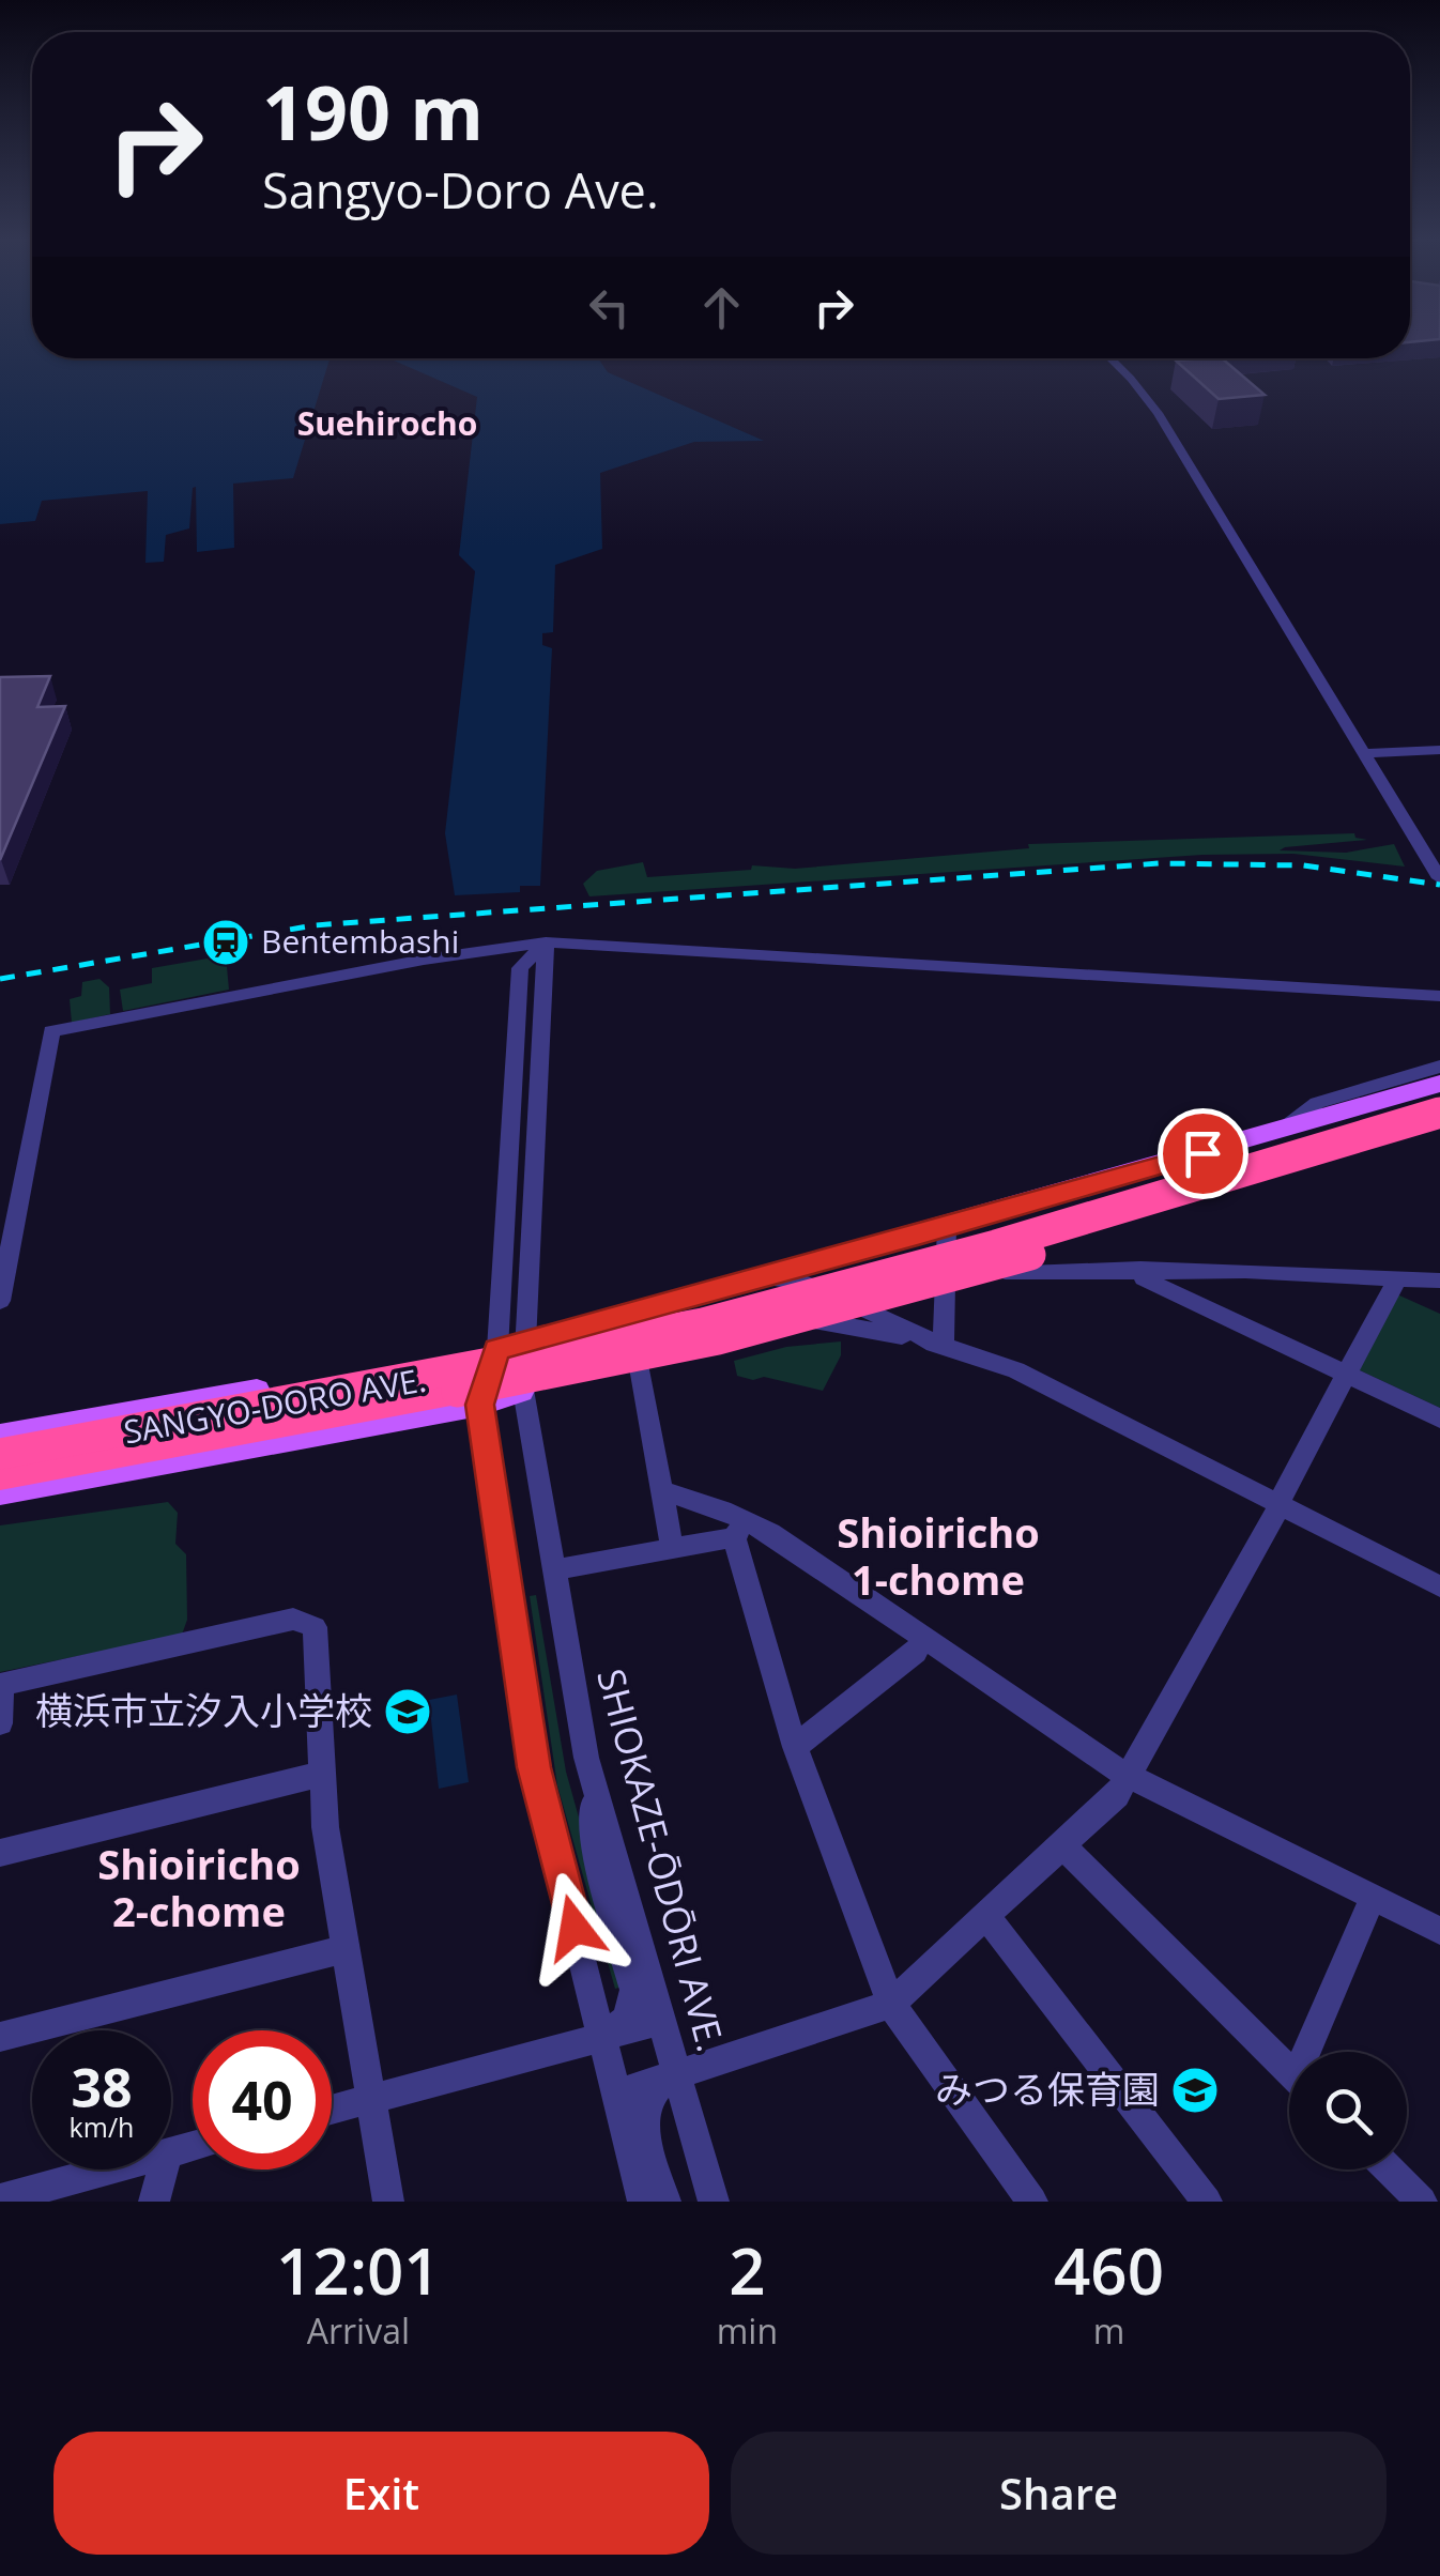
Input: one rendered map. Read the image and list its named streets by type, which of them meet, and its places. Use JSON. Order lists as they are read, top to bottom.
{
  "streets": {
    "main road": ["SANGYO-DORO AVE."],
    "street": ["SHIOKAZE-ŌDŌRI AVE."]
  },
  "crossings": [
    ["SANGYO-DORO AVE.", "SHIOKAZE-ŌDŌRI AVE."]
  ],
  "districts": ["Suehirocho", "Shioiricho 1-chome", "Shioiricho 2-chome"],
  "places": {
    "station": ["Bentembashi"],
    "school or university": ["横浜市立汐入小学校", "みつる保育園"]
  },
  "page": {
    "turn": ["190 m", "Sangyo-Doro Ave."],
    "speed": "38 km/h",
    "limit": "40",
    "eta": [
      "12:01",
      "Arrival",
      "2",
      "min",
      "460",
      "m"
    ],
    "buttons": ["Exit", "Share"]
  }
}
